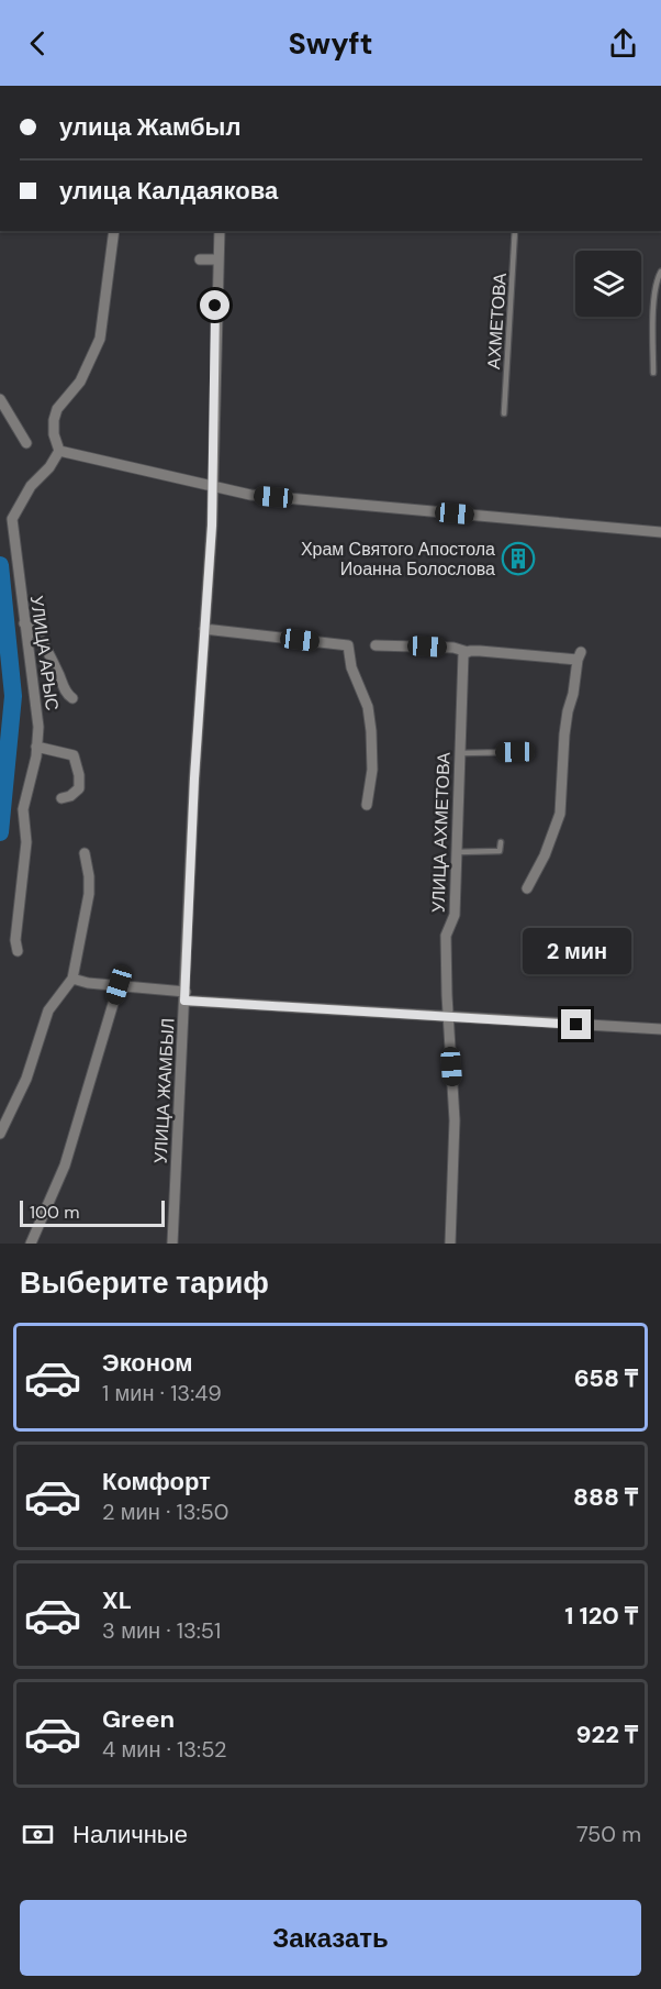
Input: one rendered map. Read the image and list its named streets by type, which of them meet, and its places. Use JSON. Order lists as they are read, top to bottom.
{
  "streets": {
    "street": ["УЛИЦА АРЫС", "УЛИЦА АХМЕТОВА", "УЛИЦА ЖАМБЫЛ"],
    "lane": ["АХМЕТОВА"]
  },
  "places": {
    "building": ["Храм Святого Апостола Иоанна Болослова"]
  },
  "scale_bar": "100 m",
  "page": {
    "header": "Swyft",
    "banner": ["улица Жамбыл", "улица Калдаякова"],
    "bubble": "2 мин",
    "scale": "100 m",
    "heading": "Выберите тариф",
    "list": [
      {
        "name": "Эконом",
        "note": "1 мин · 13:49",
        "value": "658 ₸"
      },
      {
        "name": "Комфорт",
        "note": "2 мин · 13:50",
        "value": "888 ₸"
      },
      {
        "name": "XL",
        "note": "3 мин · 13:51",
        "value": "1 120 ₸"
      },
      {
        "name": "Green",
        "note": "4 мин · 13:52",
        "value": "922 ₸"
      }
    ],
    "pay": ["Наличные", "750 m"],
    "buttons": "Заказать"
  }
}
